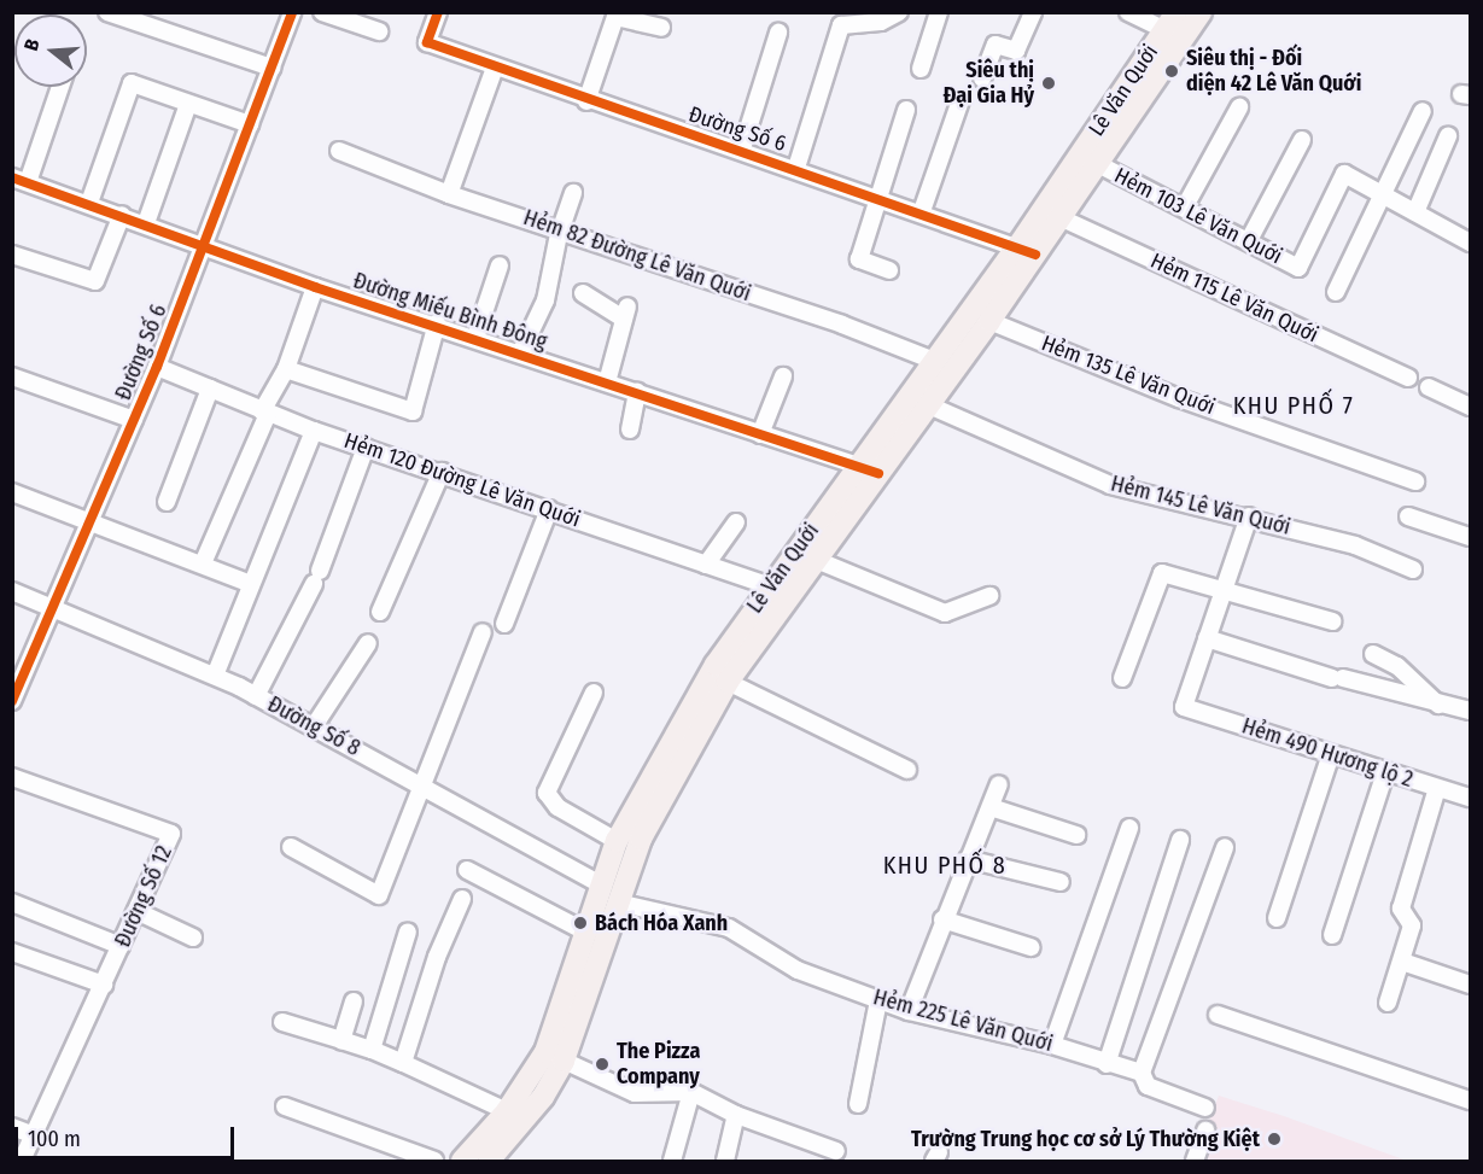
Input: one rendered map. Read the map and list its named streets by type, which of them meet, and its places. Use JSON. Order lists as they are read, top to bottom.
{
  "streets": {
    "main road": ["Lê Văn Quới"],
    "street": [
      "Đường Số 6",
      "Hẻm 103 Lê Văn Quới",
      "Hẻm 82 Đường Lê Văn Quới",
      "Hẻm 115 Lê Văn Quới",
      "Đường Miếu Bình Đông",
      "Hẻm 135 Lê Văn Quới",
      "Hẻm 120 Đường Lê Văn Quới",
      "Hẻm 145 Lê Văn Quới",
      "Đường Số 8",
      "Hẻm 490 Hương lộ 2",
      "Đường Số 12",
      "Hẻm 225 Lê Văn Quới"
    ]
  },
  "crossings": [
    ["Lê Văn Quới", "Đường Số 6"],
    ["Lê Văn Quới", "Hẻm 103 Lê Văn Quới"],
    ["Lê Văn Quới", "Hẻm 82 Đường Lê Văn Quới"],
    ["Lê Văn Quới", "Hẻm 115 Lê Văn Quới"],
    ["Lê Văn Quới", "Đường Miếu Bình Đông"],
    ["Lê Văn Quới", "Hẻm 135 Lê Văn Quới"],
    ["Lê Văn Quới", "Hẻm 120 Đường Lê Văn Quới"],
    ["Lê Văn Quới", "Hẻm 145 Lê Văn Quới"],
    ["Lê Văn Quới", "Đường Số 8"],
    ["Lê Văn Quới", "Hẻm 225 Lê Văn Quới"],
    ["Đường Số 6", "Đường Miếu Bình Đông"],
    ["Đường Số 6", "Hẻm 120 Đường Lê Văn Quới"],
    ["Đường Số 6", "Đường Số 8"],
    ["Đường Số 8", "Hẻm 225 Lê Văn Quới"]
  ],
  "districts": ["KHU PHỐ 7", "KHU PHỐ 8"],
  "places": [
    "Siêu thị - Đối diện 42 Lê Văn Quới",
    "Siêu thị Đại Gia Hỷ",
    "Bách Hóa Xanh",
    "The Pizza Company",
    "Trường Trung học cơ sở Lý Thường Kiệt"
  ],
  "scale_bar": "100 m",
  "north": "left"
}
